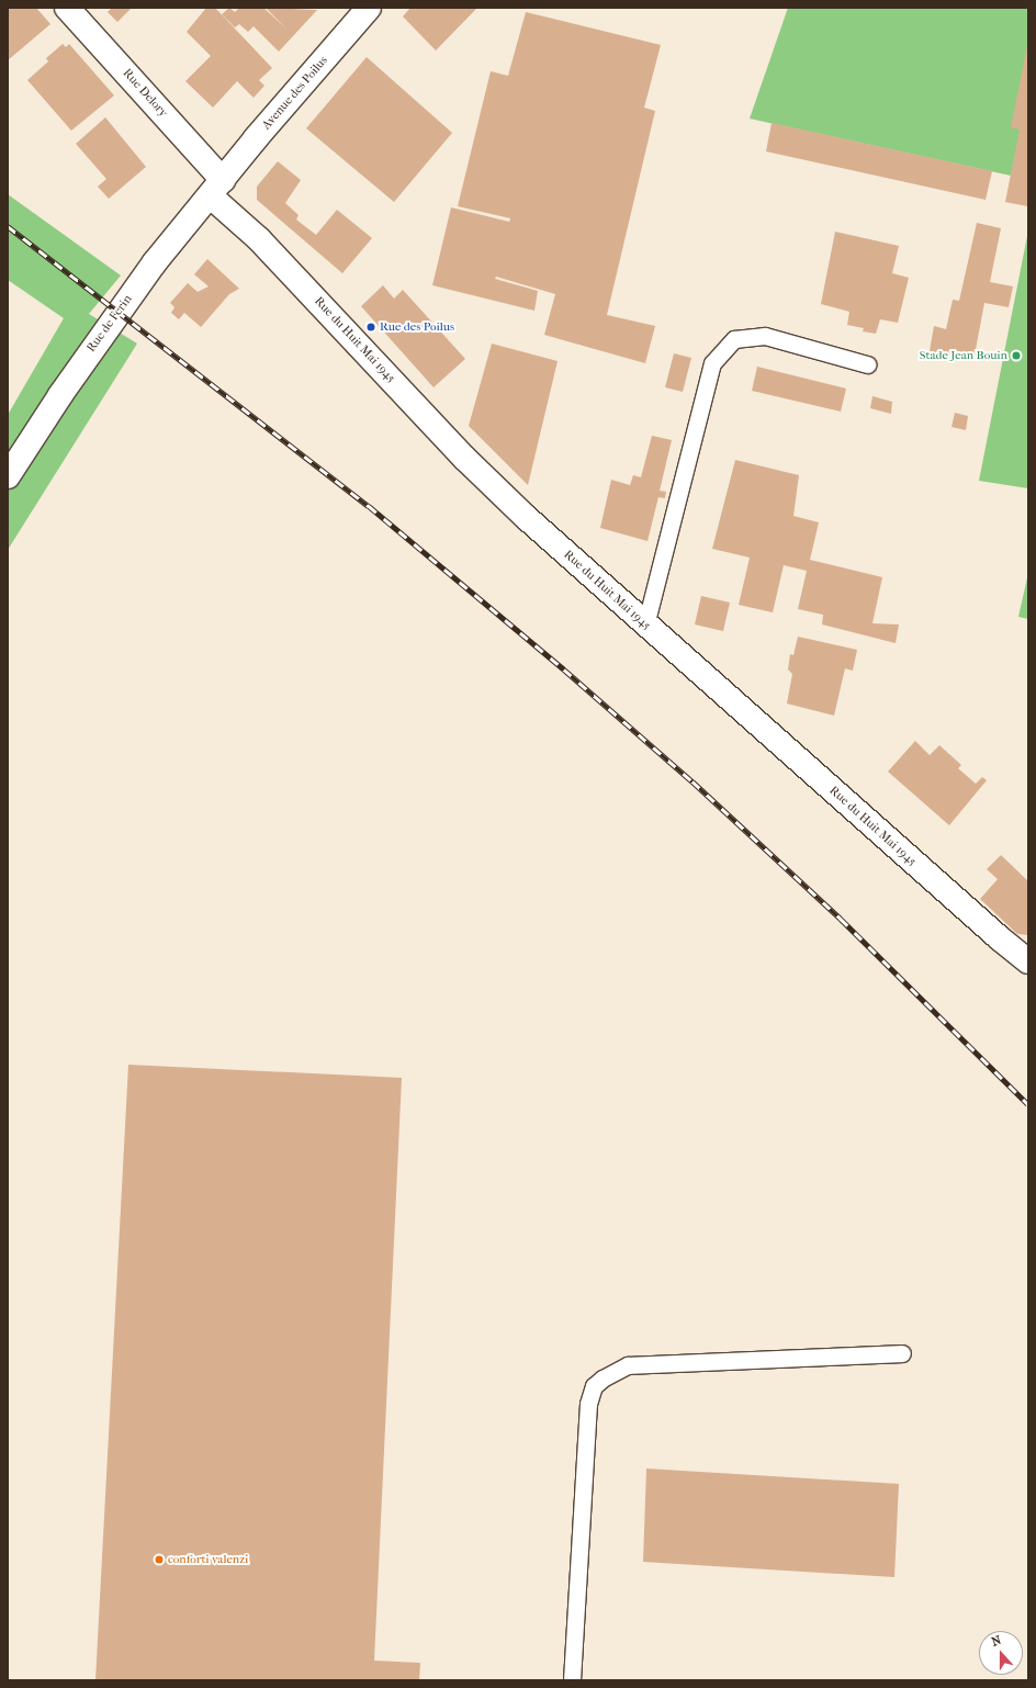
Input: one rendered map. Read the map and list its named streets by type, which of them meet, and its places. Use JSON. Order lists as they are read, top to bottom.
{
  "streets": {
    "street": [
      "Rue Delory",
      "Avenue des Poilus",
      "Rue de Ferin",
      "Rue du Huit Mai 1945"
    ]
  },
  "crossings": [
    ["Rue Delory", "Avenue des Poilus"],
    ["Rue Delory", "Rue de Ferin"],
    ["Rue Delory", "Rue du Huit Mai 1945"],
    ["Avenue des Poilus", "Rue de Ferin"],
    ["Avenue des Poilus", "Rue du Huit Mai 1945"],
    ["Rue de Ferin", "Rue du Huit Mai 1945"]
  ],
  "places": ["Rue des Poilus", "Stade Jean Bouin", "conforti valenzi"],
  "north": "top"
}
